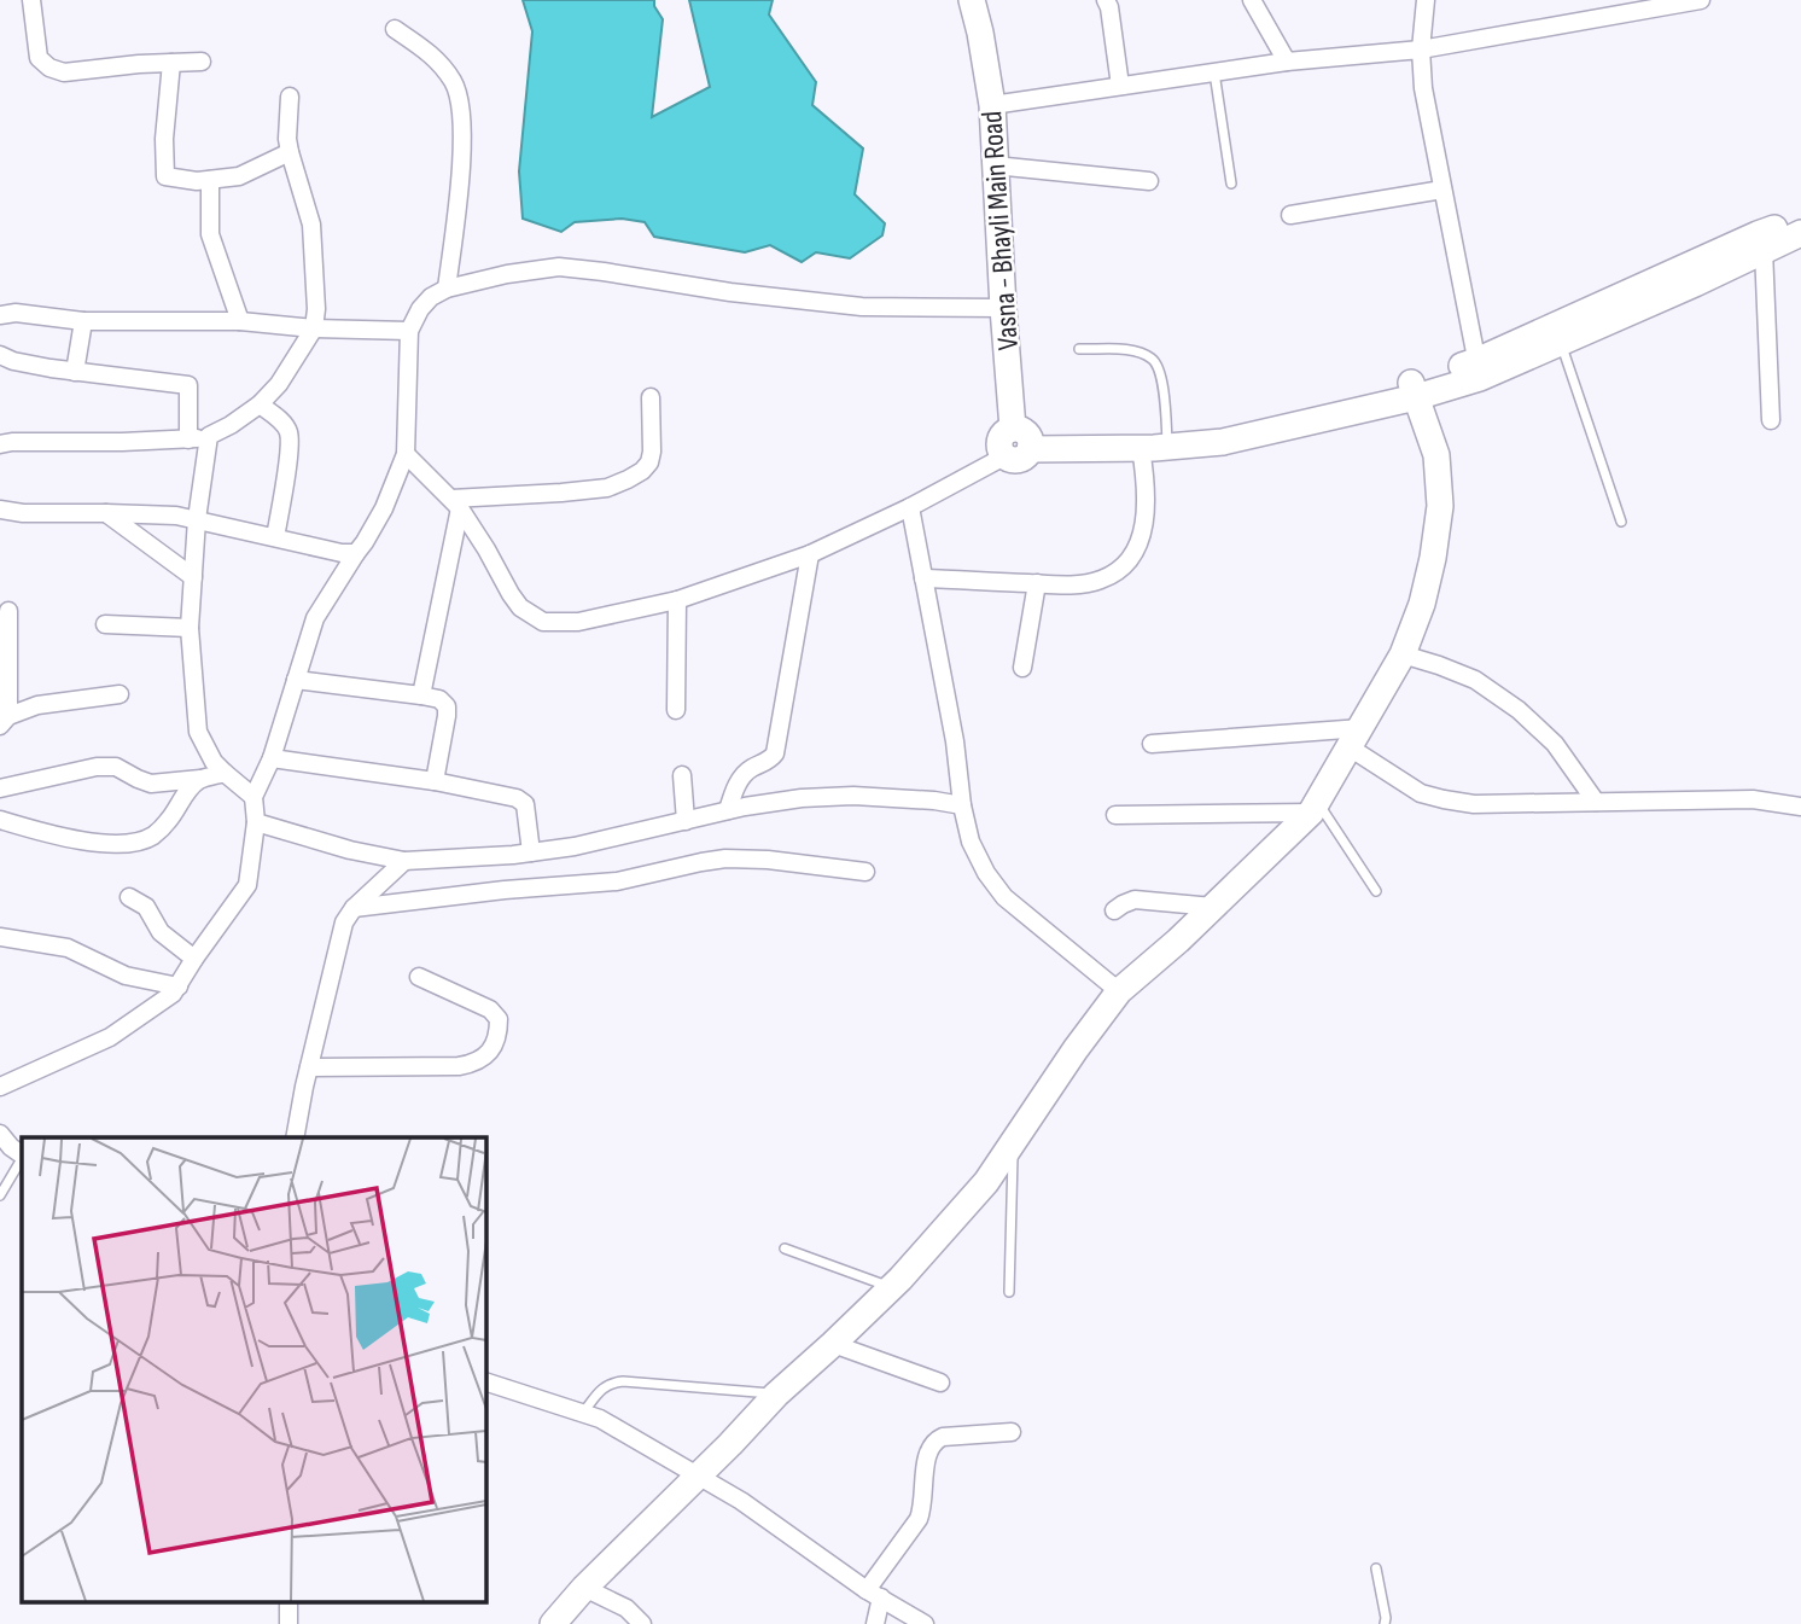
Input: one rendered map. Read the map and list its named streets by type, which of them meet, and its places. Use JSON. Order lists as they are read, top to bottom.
{
  "streets": {
    "main road": ["Vasna - Bhayli Main Road"]
  }
}
